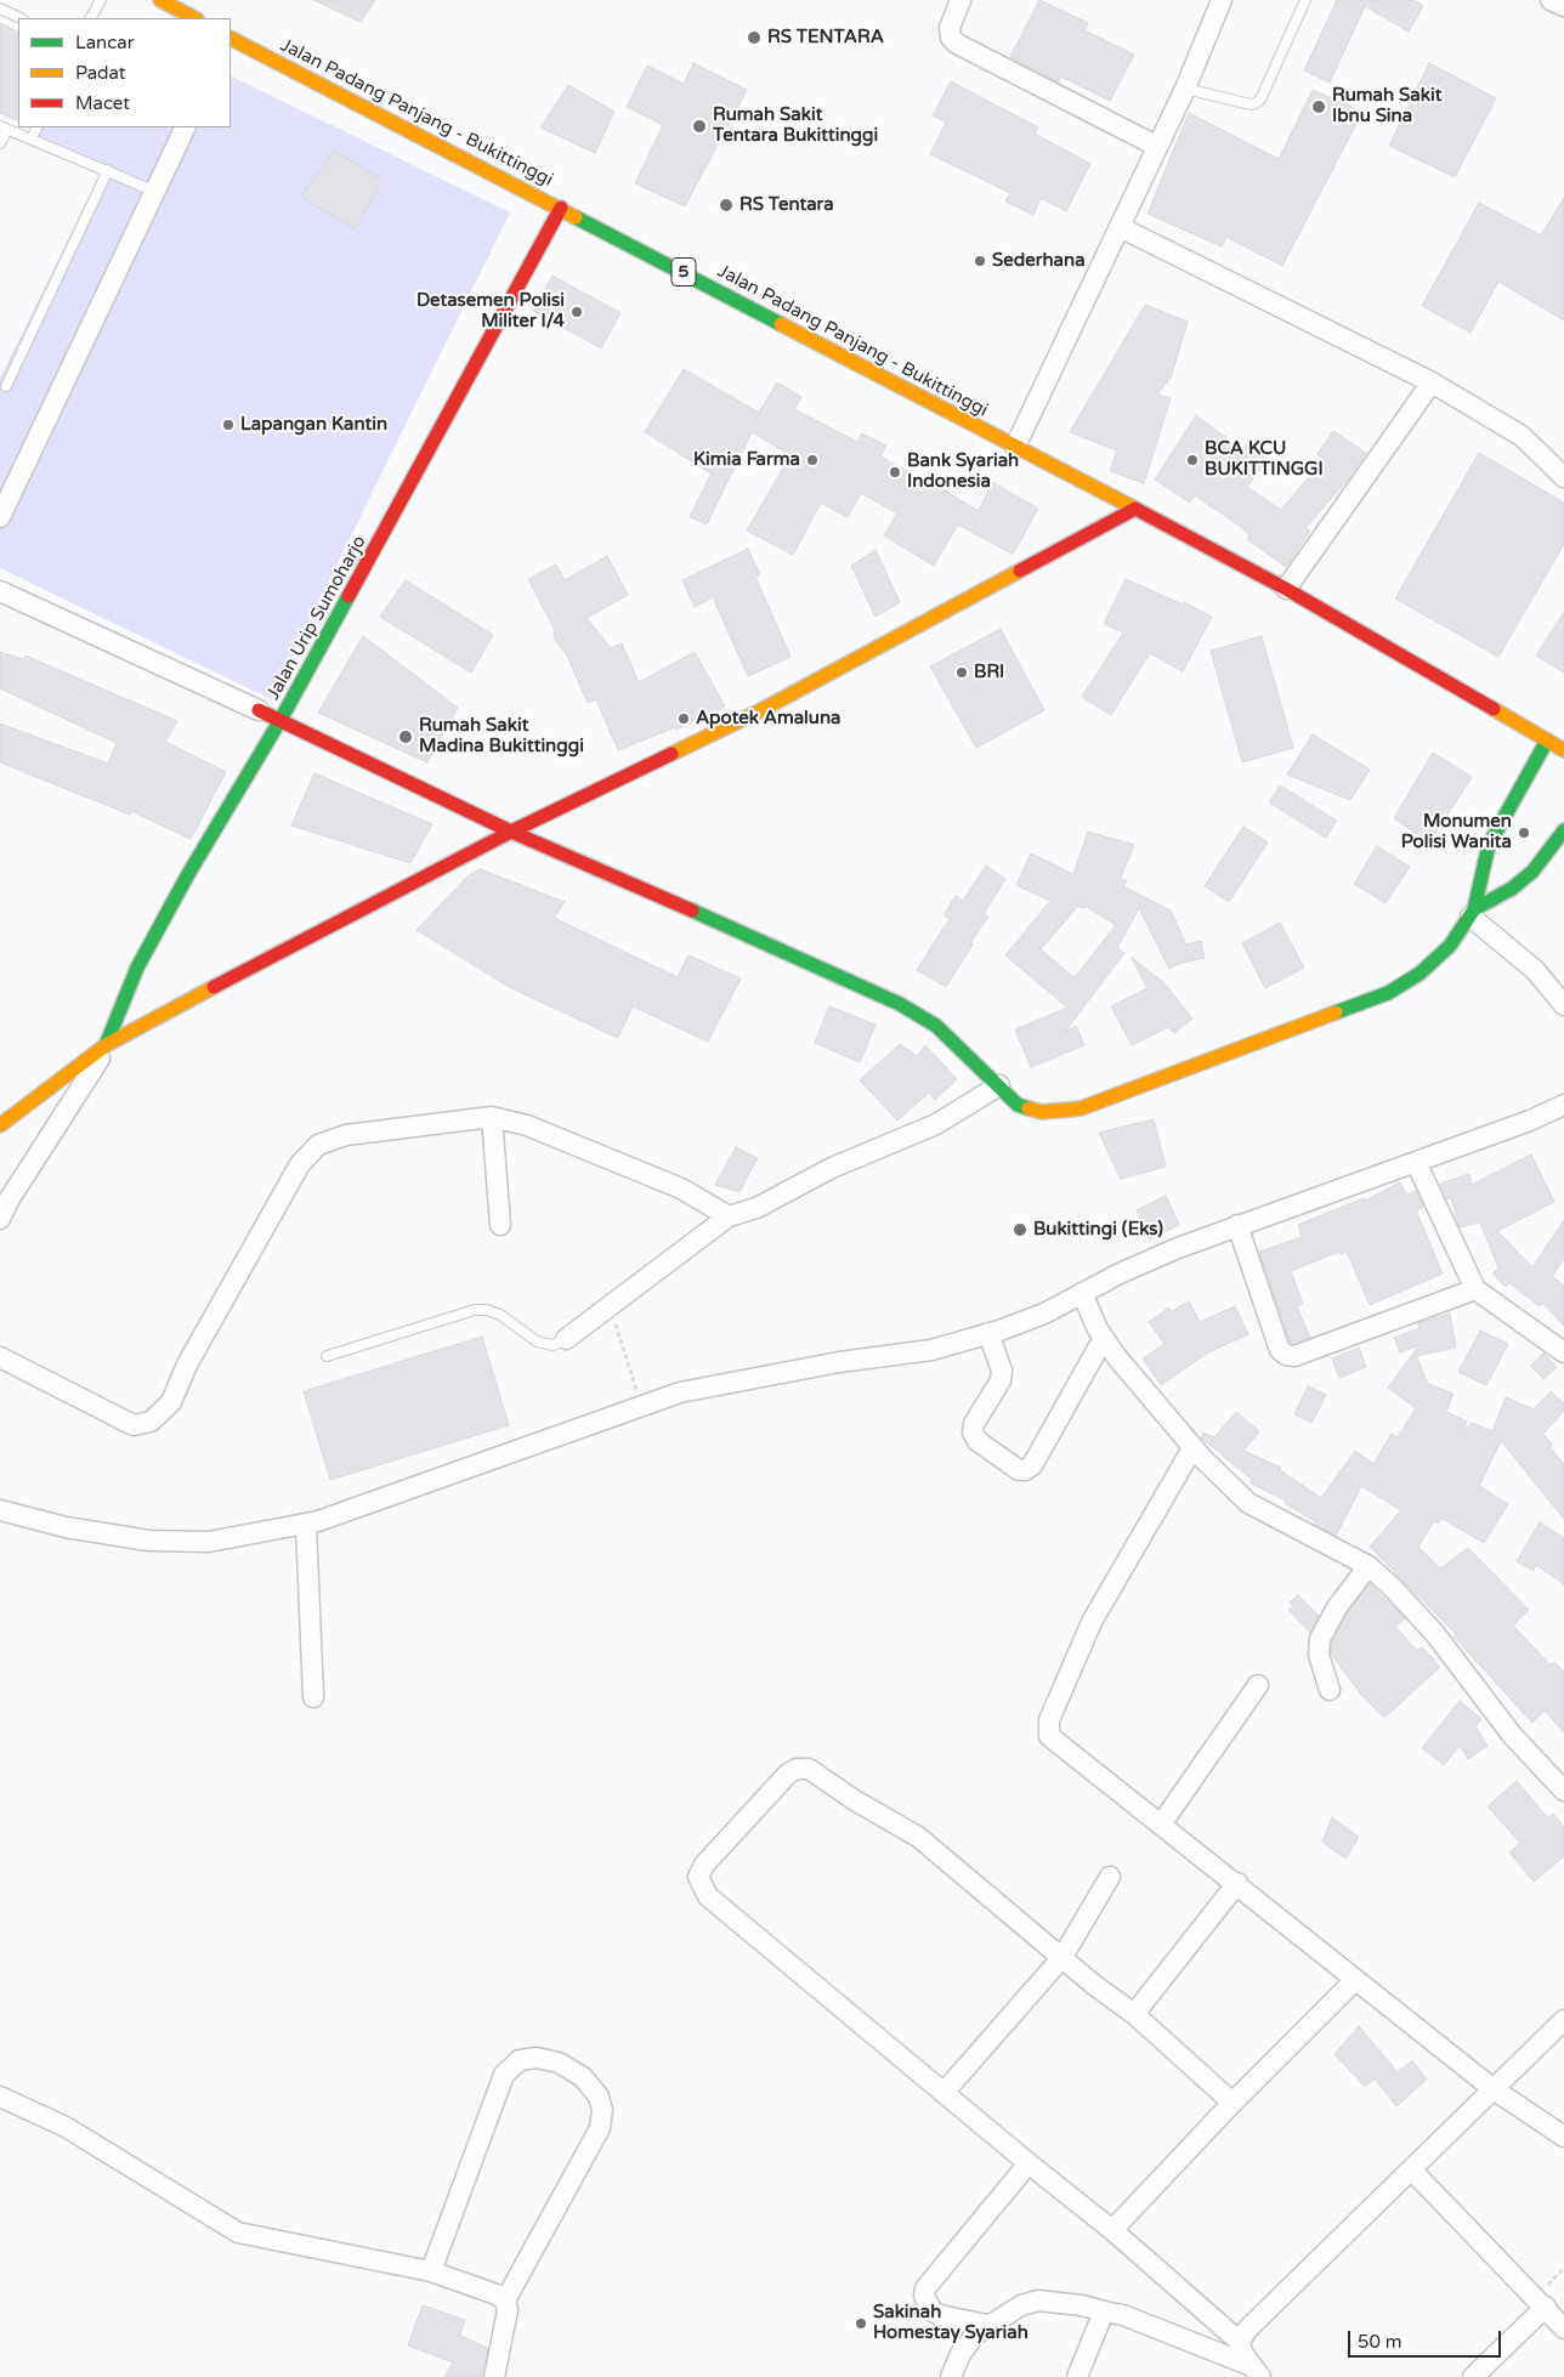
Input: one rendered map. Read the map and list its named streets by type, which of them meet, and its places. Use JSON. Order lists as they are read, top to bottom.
{
  "streets": {
    "main road": ["Jalan Padang Panjang - Bukittinggi", "5", "Jalan Urip Sumoharjo"]
  },
  "crossings": [
    ["Jalan Padang Panjang - Bukittinggi", "Jalan Urip Sumoharjo"]
  ],
  "places": [
    "RS TENTARA",
    "Rumah Sakit Ibnu Sina",
    "Rumah Sakit Tentara Bukittinggi",
    "RS Tentara",
    "Sederhana",
    "Detasemen Polisi Militer I/4",
    "Lapangan Kantin",
    "Kimia Farma",
    "BCA KCU BUKITTINGGI",
    "Bank Syariah Indonesia",
    "BRI",
    "Apotek Amaluna",
    "Rumah Sakit Madina Bukittinggi",
    "Monumen Polisi Wanita",
    "Bukittingi (Eks)",
    "Sakinah Homestay Syariah"
  ],
  "legend": ["Lancar", "Padat", "Macet"],
  "scale_bar": "50 m"
}
